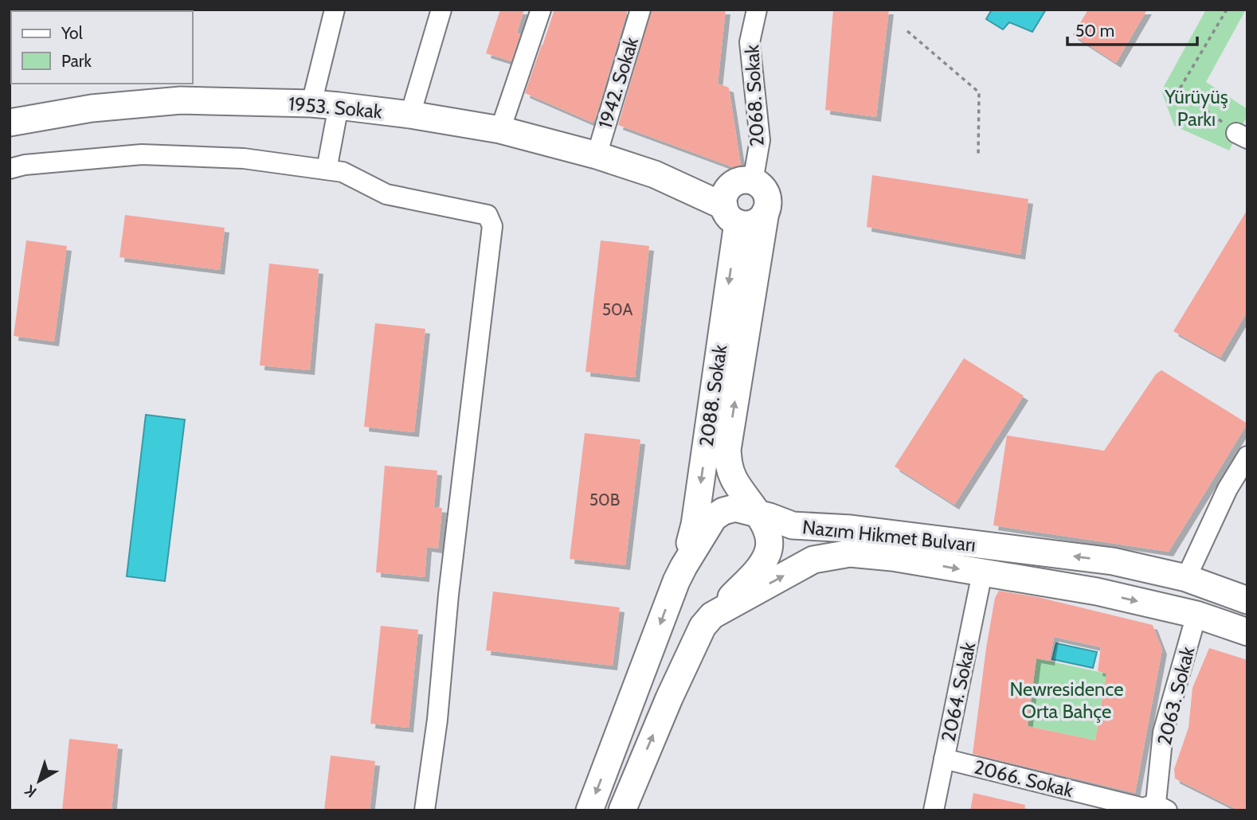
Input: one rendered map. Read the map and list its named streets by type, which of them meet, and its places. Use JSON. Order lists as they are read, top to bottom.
{
  "streets": {
    "main road": ["1953. Sokak", "2088. Sokak", "Nazım Hikmet Bulvarı"],
    "street": [
      "1942. Sokak",
      "2068. Sokak",
      "2064. Sokak",
      "2063. Sokak",
      "2066. Sokak"
    ]
  },
  "crossings": [
    ["1942. Sokak", "1953. Sokak"],
    ["2068. Sokak", "1953. Sokak"],
    ["2068. Sokak", "2088. Sokak"],
    ["1953. Sokak", "2088. Sokak"],
    ["2088. Sokak", "Nazım Hikmet Bulvarı"],
    ["Nazım Hikmet Bulvarı", "2064. Sokak"],
    ["Nazım Hikmet Bulvarı", "2063. Sokak"],
    ["2064. Sokak", "2066. Sokak"],
    ["2063. Sokak", "2066. Sokak"]
  ],
  "one_way": ["2088. Sokak"],
  "parks": ["Yürüyüş Parkı", "Newresidence Orta Bahçe"],
  "house_numbers": ["50A", "50B"],
  "legend": ["Yol", "Park"],
  "scale_bar": "50 m",
  "north": "bottom left"
}
